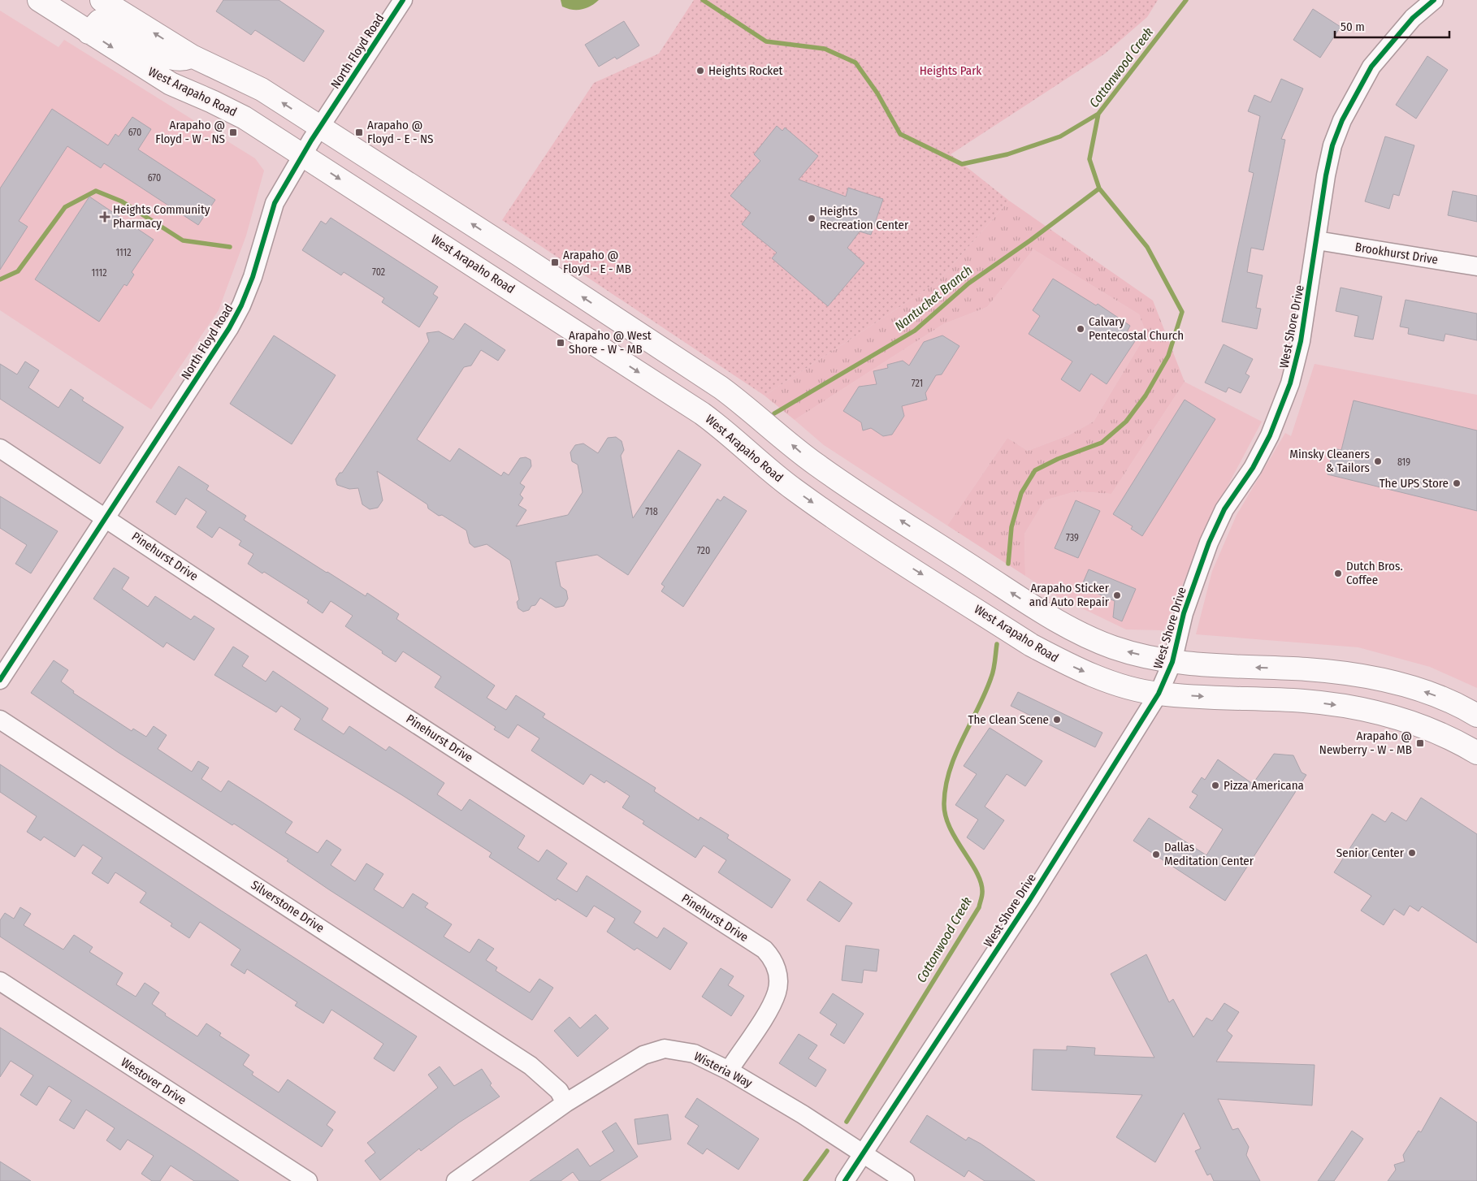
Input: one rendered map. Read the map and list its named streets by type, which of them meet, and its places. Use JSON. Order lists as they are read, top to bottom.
{
  "streets": {
    "main road": ["West Arapaho Road"],
    "street": [
      "North Floyd Road",
      "Brookhurst Drive",
      "West Shore Drive",
      "Pinehurst Drive",
      "Silverstone Drive",
      "Wisteria Way",
      "Westover Drive"
    ]
  },
  "crossings": [
    ["North Floyd Road", "West Arapaho Road"],
    ["North Floyd Road", "Pinehurst Drive"],
    ["West Arapaho Road", "West Shore Drive"],
    ["Brookhurst Drive", "West Shore Drive"],
    ["West Shore Drive", "Wisteria Way"],
    ["Pinehurst Drive", "Wisteria Way"],
    ["Silverstone Drive", "Wisteria Way"]
  ],
  "water": ["Cottonwood Creek", "Nantucket Branch"],
  "parks": ["Heights Park"],
  "places": {
    "other": [
      "Heights Rocket",
      "Heights Recreation Center",
      "Calvary Pentecostal Church",
      "Minsky Cleaners & Tailors",
      "The UPS Store",
      "Dutch Bros. Coffee",
      "Arapaho Sticker and Auto Repair",
      "The Clean Scene",
      "Pizza Americana",
      "Senior Center",
      "Dallas Meditation Center"
    ],
    "transit": [
      "Arapaho @ Floyd - W - NS",
      "Arapaho @ Floyd - E - NS",
      "Arapaho @ Floyd - E - MB",
      "Arapaho @ West Shore - W - MB",
      "Arapaho @ Newberry - W - MB"
    ],
    "health": ["Heights Community Pharmacy"]
  },
  "house_numbers": [
    "670",
    "670",
    "1112",
    "702",
    "1112",
    "721",
    "819",
    "718",
    "739",
    "720"
  ],
  "scale_bar": "50 m"
}
